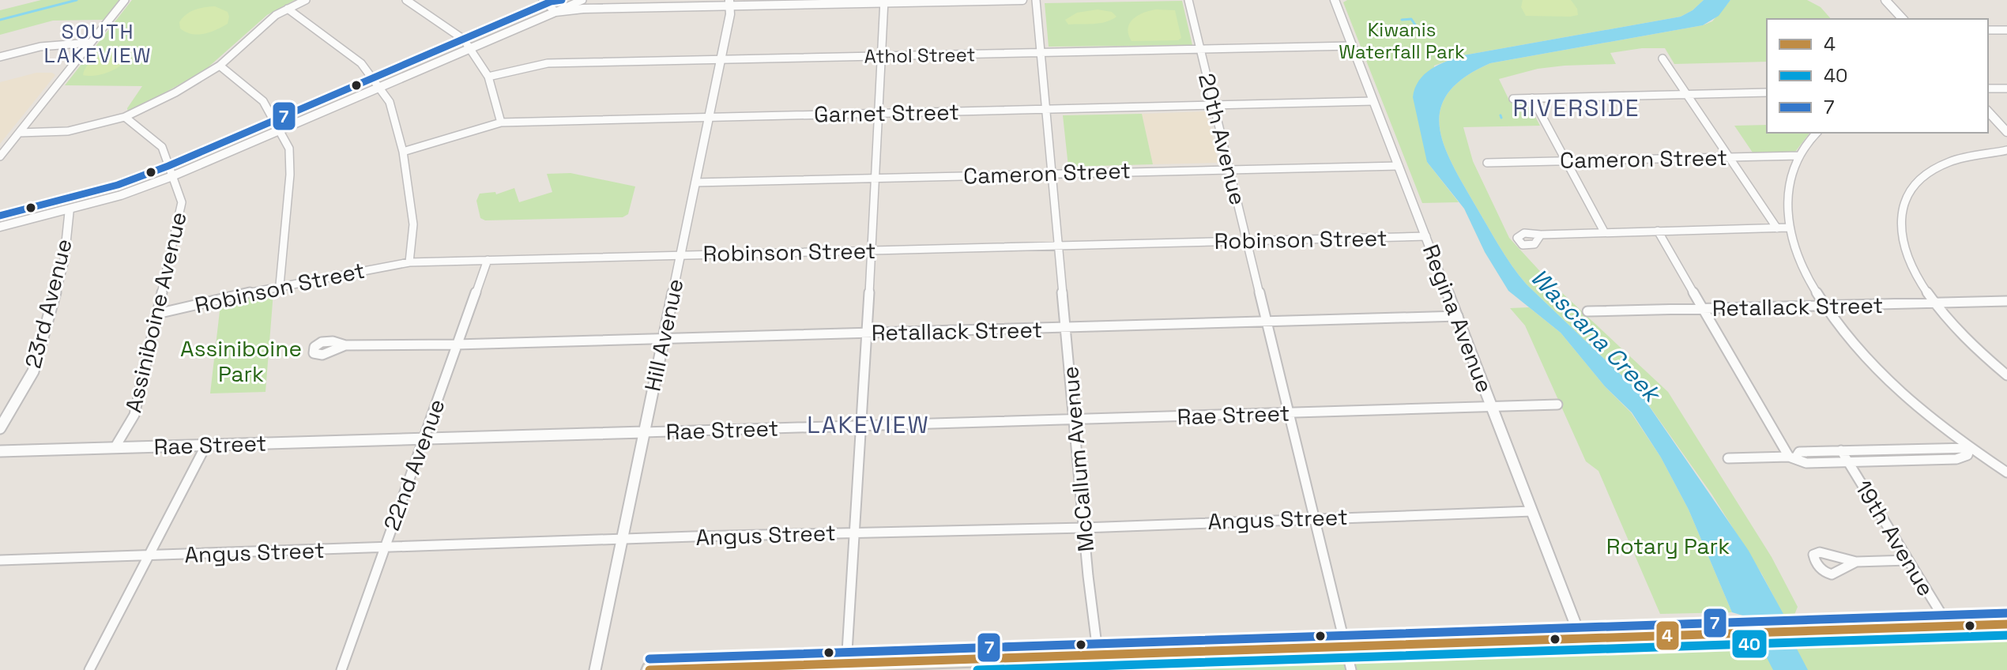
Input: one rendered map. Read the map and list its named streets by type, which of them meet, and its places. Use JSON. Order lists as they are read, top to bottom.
{
  "streets": {
    "street": [
      "Athol Street",
      "Garnet Street",
      "20th Avenue",
      "Cameron Street",
      "Robinson Street",
      "23rd Avenue",
      "Retallack Street",
      "Assiniboine Avenue",
      "Regina Avenue",
      "Hill Avenue",
      "Rae Street",
      "McCallum Avenue",
      "22nd Avenue",
      "Angus Street",
      "19th Avenue"
    ]
  },
  "crossings": [
    ["Athol Street", "20th Avenue"],
    ["Athol Street", "Regina Avenue"],
    ["Athol Street", "Hill Avenue"],
    ["Athol Street", "McCallum Avenue"],
    ["Garnet Street", "20th Avenue"],
    ["Garnet Street", "Regina Avenue"],
    ["Garnet Street", "Hill Avenue"],
    ["Garnet Street", "McCallum Avenue"],
    ["20th Avenue", "Cameron Street"],
    ["20th Avenue", "Robinson Street"],
    ["20th Avenue", "Retallack Street"],
    ["20th Avenue", "Rae Street"],
    ["20th Avenue", "Angus Street"],
    ["Cameron Street", "Regina Avenue"],
    ["Cameron Street", "Hill Avenue"],
    ["Cameron Street", "McCallum Avenue"],
    ["Robinson Street", "Assiniboine Avenue"],
    ["Robinson Street", "Regina Avenue"],
    ["Robinson Street", "Hill Avenue"],
    ["Robinson Street", "McCallum Avenue"],
    ["Robinson Street", "22nd Avenue"],
    ["Retallack Street", "Regina Avenue"],
    ["Retallack Street", "Hill Avenue"],
    ["Retallack Street", "McCallum Avenue"],
    ["Retallack Street", "22nd Avenue"],
    ["Assiniboine Avenue", "Rae Street"],
    ["Regina Avenue", "Rae Street"],
    ["Regina Avenue", "Angus Street"],
    ["Hill Avenue", "Rae Street"],
    ["Hill Avenue", "Angus Street"],
    ["Rae Street", "McCallum Avenue"],
    ["Rae Street", "22nd Avenue"],
    ["McCallum Avenue", "Angus Street"],
    ["22nd Avenue", "Angus Street"]
  ],
  "districts": ["SOUTH LAKEVIEW", "RIVERSIDE", "LAKEVIEW"],
  "water": ["Wascana Creek"],
  "parks": ["Kiwanis Waterfall Park", "Assiniboine Park", "Rotary Park"],
  "lines": ["transit line 7", "transit line 4", "transit line 40"],
  "legend": ["4", "40", "7"]
}
